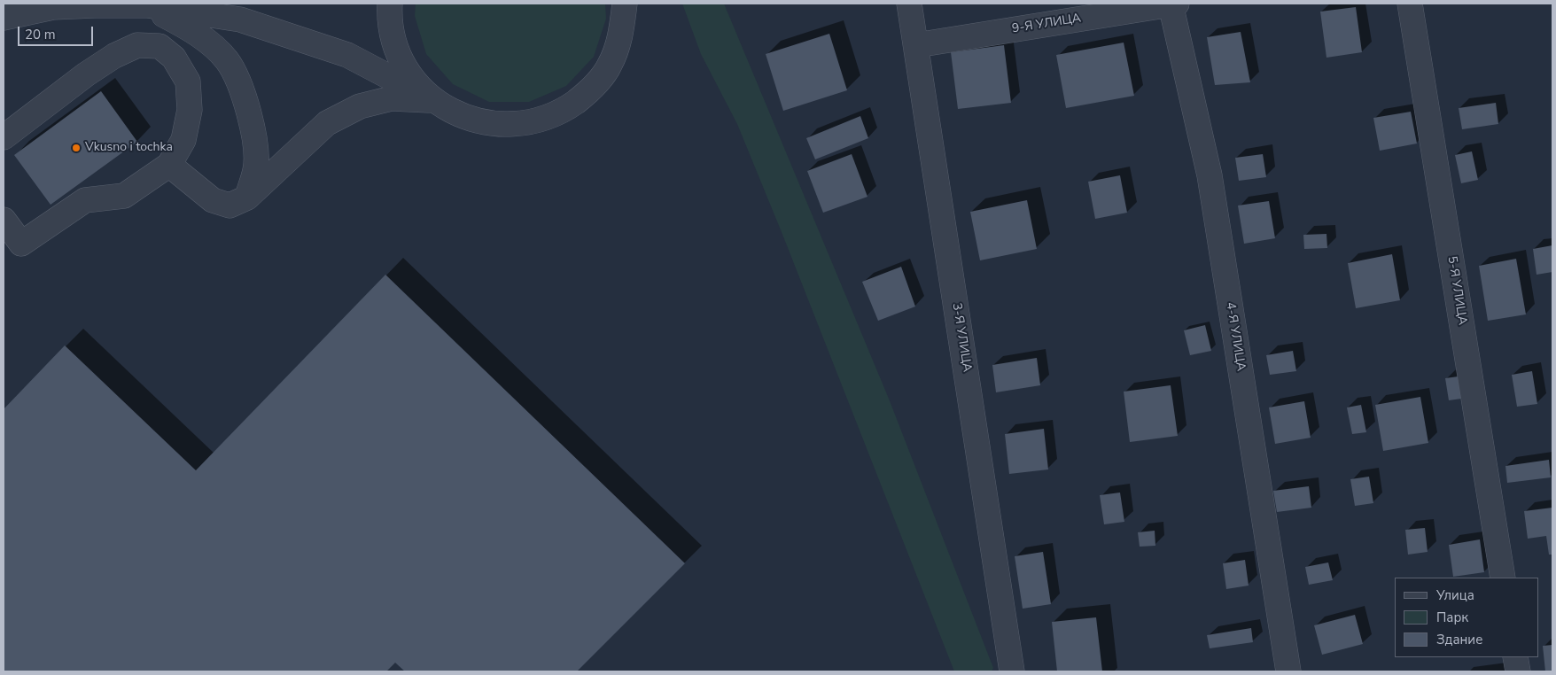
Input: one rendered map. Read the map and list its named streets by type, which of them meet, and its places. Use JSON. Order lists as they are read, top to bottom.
{
  "streets": {
    "street": [
      "9-Я УЛИЦА",
      "5-Я УЛИЦА",
      "4-Я УЛИЦА",
      "3-Я УЛИЦА"
    ]
  },
  "crossings": [
    ["9-Я УЛИЦА", "4-Я УЛИЦА"],
    ["9-Я УЛИЦА", "3-Я УЛИЦА"]
  ],
  "places": ["Vkusno i tochka"],
  "legend": ["Улица", "Парк", "Здание"],
  "scale_bar": "20 m"
}
